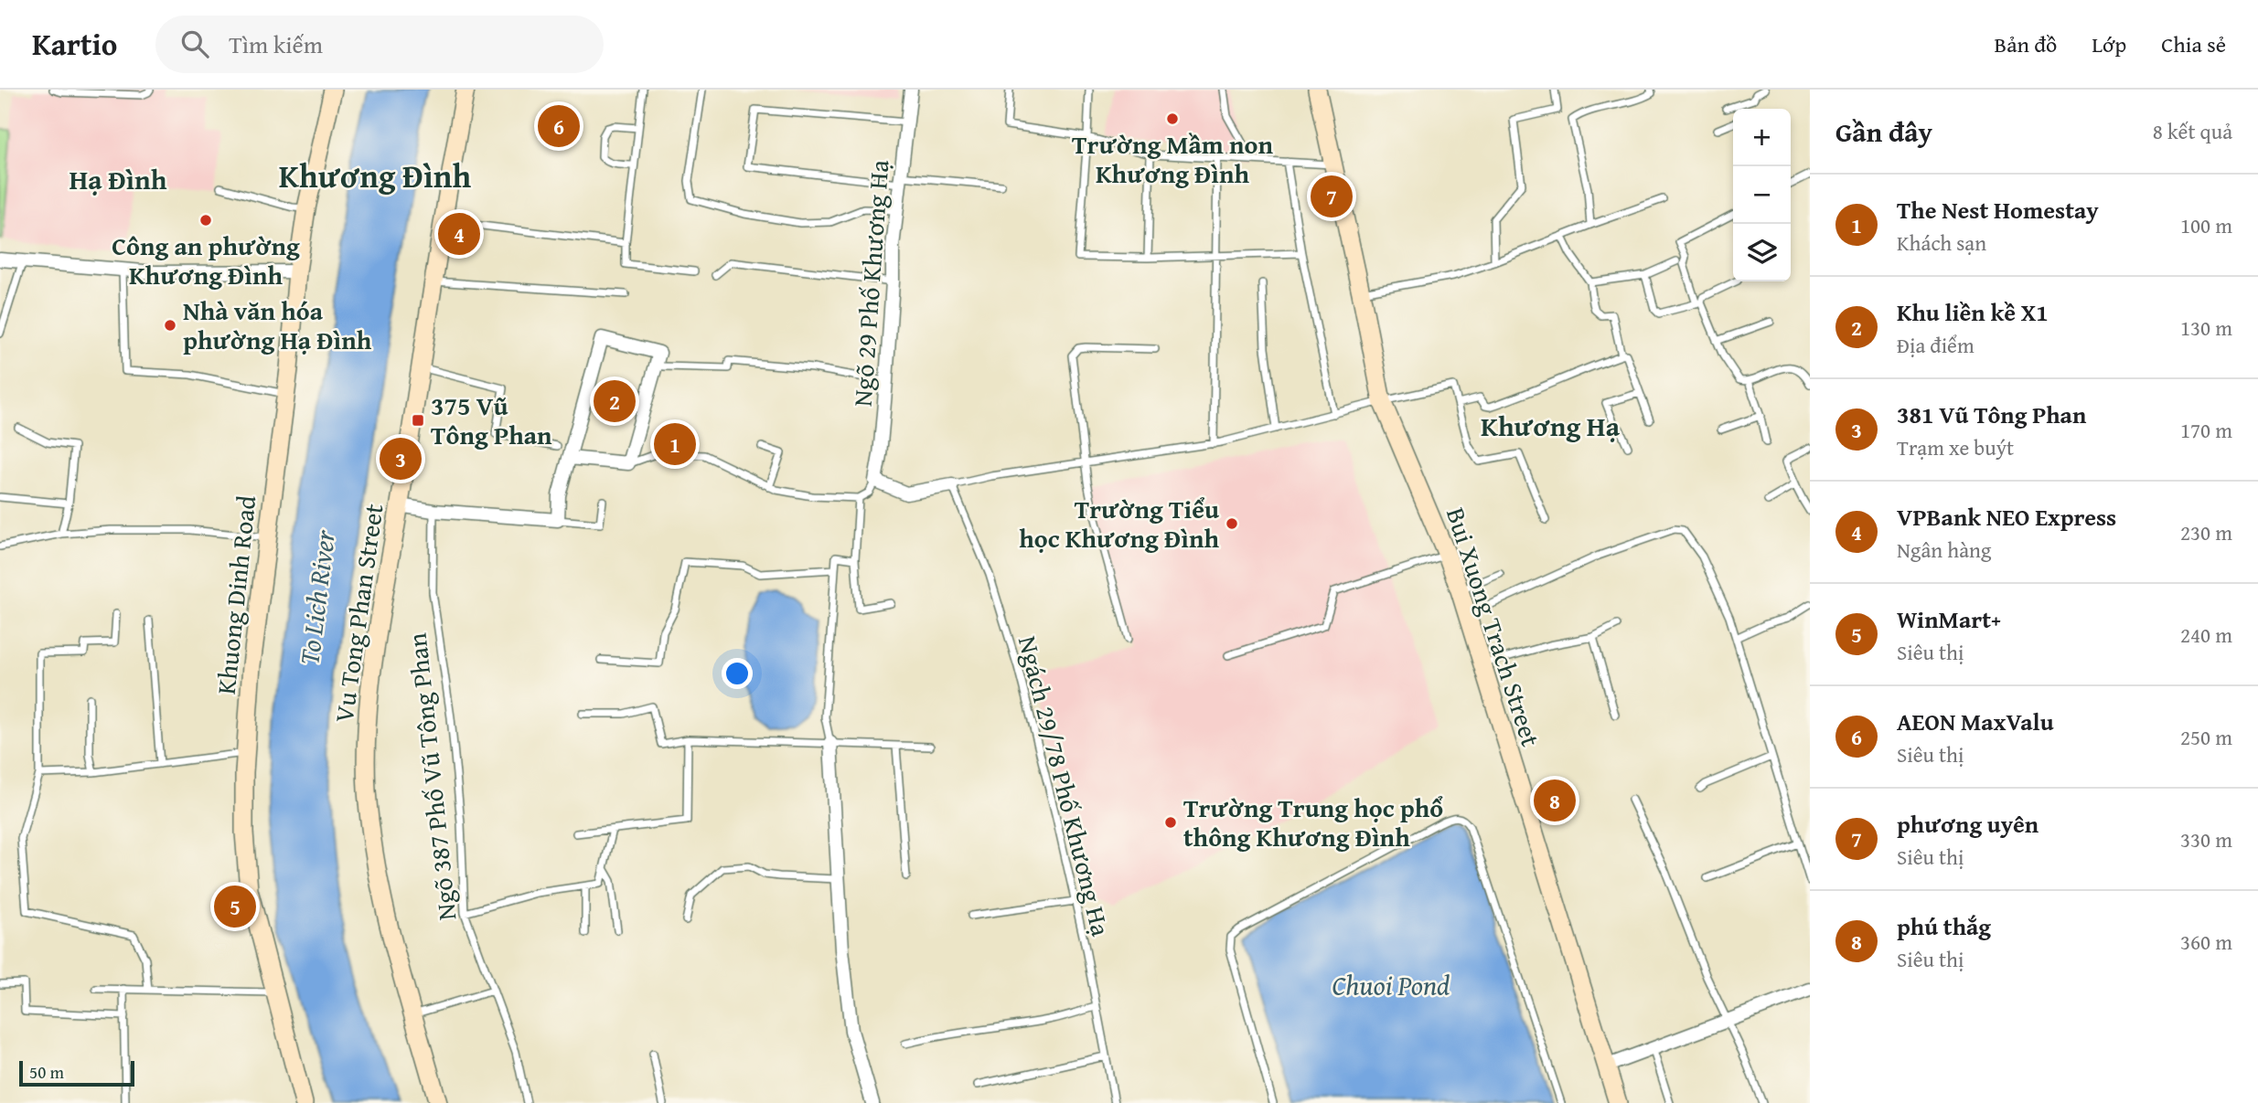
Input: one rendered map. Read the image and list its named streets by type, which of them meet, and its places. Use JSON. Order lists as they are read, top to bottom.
{
  "streets": {
    "main road": ["Khuong Dinh Road", "Vu Tong Phan Street", "Bui Xuong Trach Street"],
    "street": ["Ngõ 29 Phố Khương Hạ"],
    "lane": ["Ngõ 387 Phố Vũ Tông Phan", "Ngách 29/78 Phố Khương Hạ"]
  },
  "districts": ["Khương Đình", "Hạ Đình", "Khương Hạ"],
  "water": ["To Lich River", "Chuoi Pond"],
  "places": {
    "other": [
      "Trường Mầm non Khương Đình",
      "Công an phường Khương Đình",
      "Nhà văn hóa phường Hạ Đình",
      "Trường Tiểu học Khương Đình",
      "Trường Trung học phổ thông Khương Đình"
    ],
    "transit": ["375 Vũ Tông Phan"]
  },
  "scale_bar": "50 m",
  "page": {
    "header": "Kartio",
    "search": "Tìm kiếm",
    "nav": ["Bản đồ", "Lớp", "Chia sẻ"],
    "heading": ["Gần đây", "8 kết quả"],
    "pins": [
      "6",
      "7",
      "4",
      "2",
      "1",
      "3",
      "8",
      "5"
    ],
    "map_buttons": ["+", "−"],
    "list": [
      {
        "mark": "1",
        "name": "The Nest Homestay",
        "note": "Khách sạn",
        "value": "100 m"
      },
      {
        "mark": "2",
        "name": "Khu liền kề X1",
        "note": "Địa điểm",
        "value": "130 m"
      },
      {
        "mark": "3",
        "name": "381 Vũ Tông Phan",
        "note": "Trạm xe buýt",
        "value": "170 m"
      },
      {
        "mark": "4",
        "name": "VPBank NEO Express",
        "note": "Ngân hàng",
        "value": "230 m"
      },
      {
        "mark": "5",
        "name": "WinMart+",
        "note": "Siêu thị",
        "value": "240 m"
      },
      {
        "mark": "6",
        "name": "AEON MaxValu",
        "note": "Siêu thị",
        "value": "250 m"
      },
      {
        "mark": "7",
        "name": "phương uyên",
        "note": "Siêu thị",
        "value": "330 m"
      },
      {
        "mark": "8",
        "name": "phú thắg",
        "note": "Siêu thị",
        "value": "360 m"
      }
    ],
    "scale": "50 m"
  }
}
